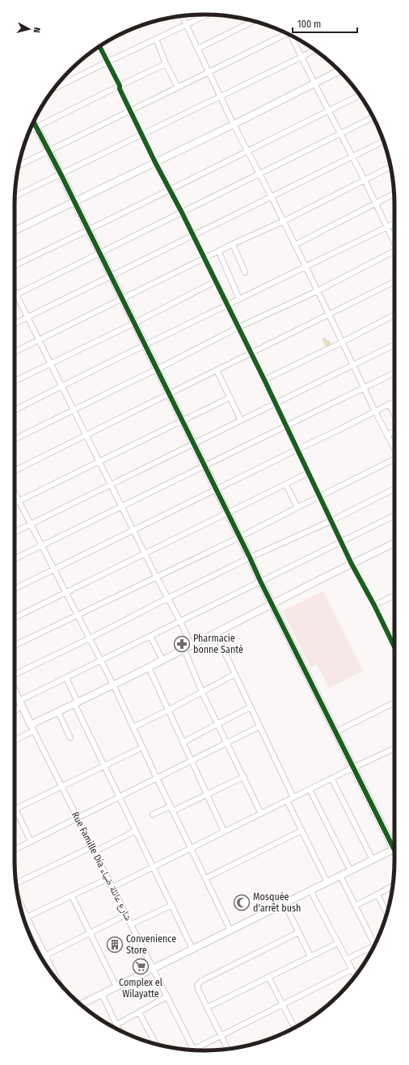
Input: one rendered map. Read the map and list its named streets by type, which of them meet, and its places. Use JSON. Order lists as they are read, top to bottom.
{
  "streets": {
    "street": ["Rue Famille Dia شارع عائلة ضياء"]
  },
  "places": {
    "pharmacy": ["Pharmacie bonne Santé"],
    "mosque": ["Mosquée d'arrêt bush"],
    "building": ["Convenience Store"],
    "supermarket": ["Complex el Wilayatte"]
  },
  "scale_bar": "100 m",
  "north": "right"
}
